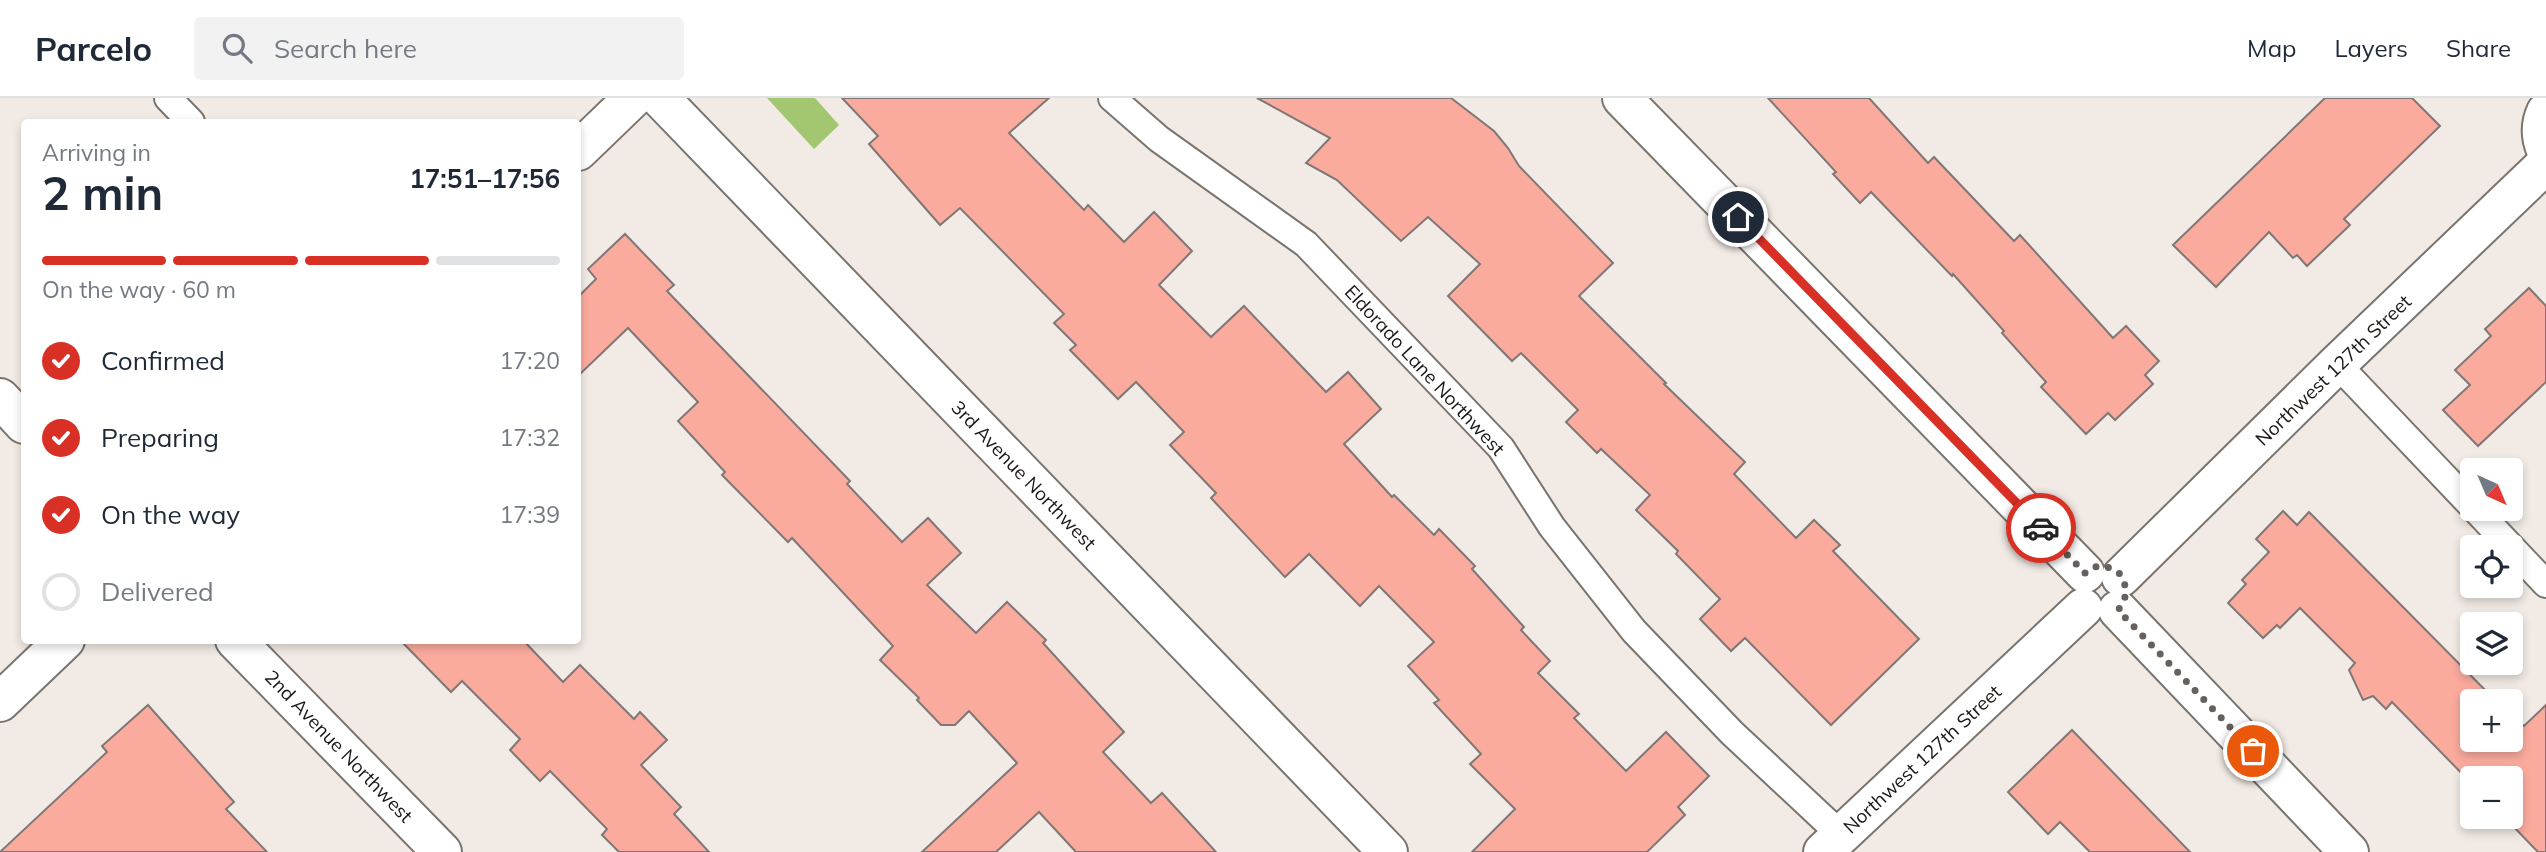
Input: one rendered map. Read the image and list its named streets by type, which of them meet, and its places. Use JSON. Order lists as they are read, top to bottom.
{
  "streets": {
    "street": ["Northwest 127th Street", "3rd Avenue Northwest", "2nd Avenue Northwest"],
    "lane": ["Eldorado Lane Northwest"]
  },
  "crossings": [
    ["Eldorado Lane Northwest", "Northwest 127th Street"]
  ],
  "north": "bottom right",
  "page": {
    "header": "Parcelo",
    "search": "Search here",
    "nav": ["Map", "Layers", "Share"],
    "heading": ["2 min", "Arriving in", "17:51–17:56"],
    "bar": "On the way · 60 m",
    "list": [
      ["Confirmed", "17:20"],
      ["Preparing", "17:32"],
      ["On the way", "17:39"],
      "Delivered"
    ],
    "map_buttons": ["+", "−"]
  }
}
